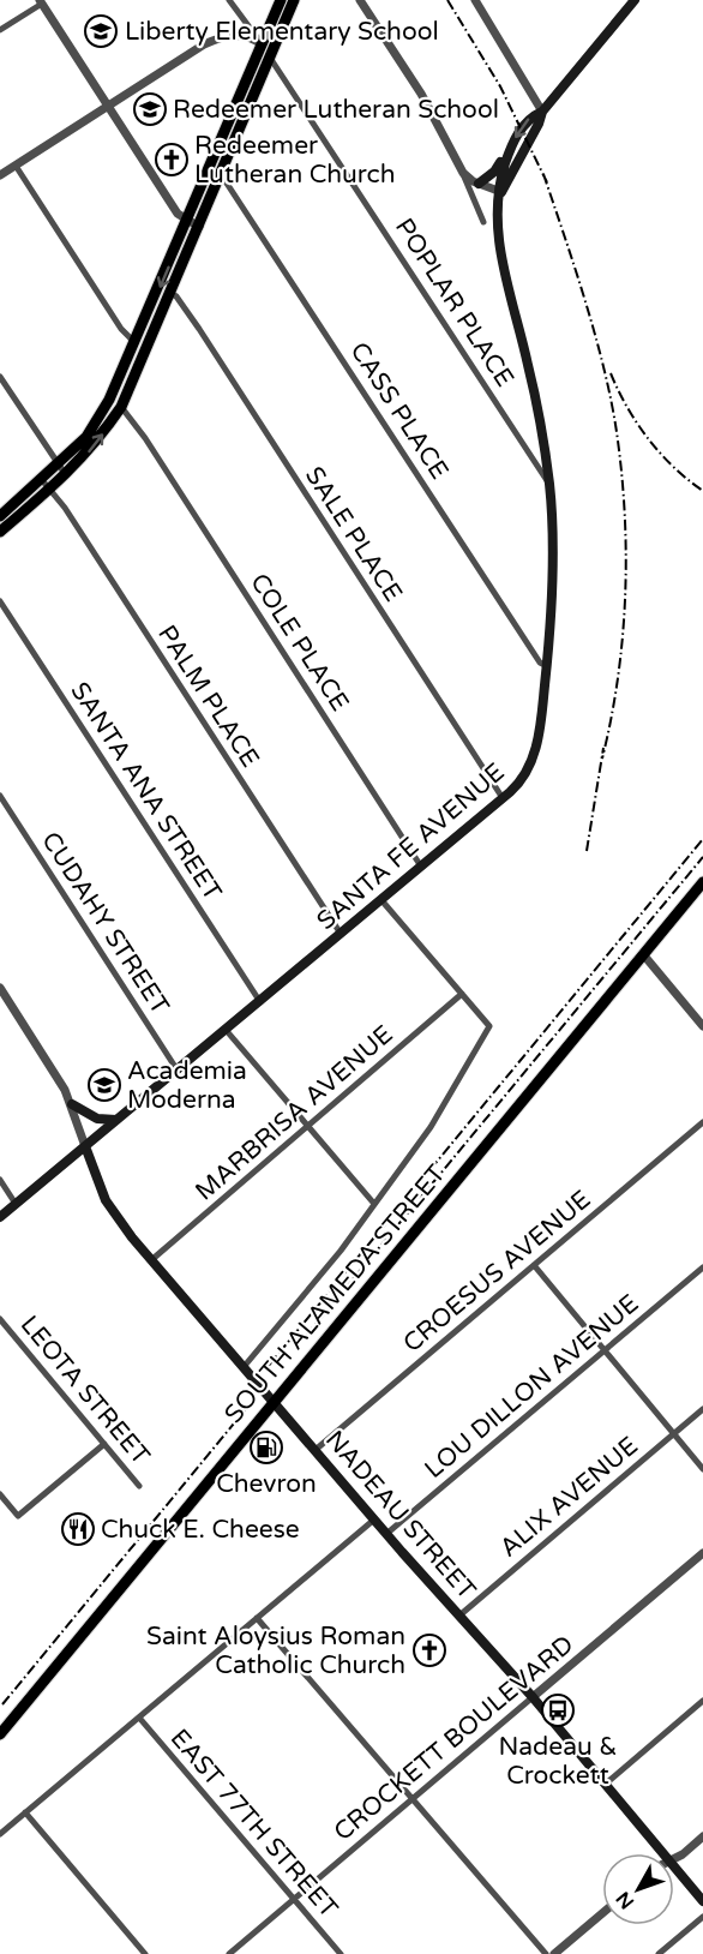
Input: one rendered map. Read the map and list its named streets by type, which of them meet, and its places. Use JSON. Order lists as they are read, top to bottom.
{
  "streets": {
    "main road": ["SANTA FE AVENUE", "SOUTH ALAMEDA STREET", "NADEAU STREET"],
    "street": [
      "POPLAR PLACE",
      "CASS PLACE",
      "SALE PLACE",
      "COLE PLACE",
      "PALM PLACE",
      "SANTA ANA STREET",
      "CUDAHY STREET",
      "MARBRISA AVENUE",
      "CROESUS AVENUE",
      "LOU DILLON AVENUE",
      "LEOTA STREET",
      "ALIX AVENUE",
      "CROCKETT BOULEVARD",
      "EAST 77TH STREET"
    ]
  },
  "crossings": [
    ["POPLAR PLACE", "SANTA FE AVENUE"],
    ["CASS PLACE", "SANTA FE AVENUE"],
    ["SALE PLACE", "SANTA FE AVENUE"],
    ["COLE PLACE", "SANTA FE AVENUE"],
    ["PALM PLACE", "SANTA FE AVENUE"],
    ["SANTA ANA STREET", "SANTA FE AVENUE"],
    ["SANTA FE AVENUE", "CUDAHY STREET"],
    ["SANTA FE AVENUE", "NADEAU STREET"],
    ["MARBRISA AVENUE", "SOUTH ALAMEDA STREET"],
    ["MARBRISA AVENUE", "NADEAU STREET"],
    ["CROESUS AVENUE", "NADEAU STREET"],
    ["SOUTH ALAMEDA STREET", "NADEAU STREET"],
    ["LOU DILLON AVENUE", "NADEAU STREET"],
    ["ALIX AVENUE", "NADEAU STREET"],
    ["NADEAU STREET", "CROCKETT BOULEVARD"],
    ["CROCKETT BOULEVARD", "EAST 77TH STREET"]
  ],
  "places": {
    "school or university": ["Liberty Elementary School", "Redeemer Lutheran School", "Academia Moderna"],
    "church": ["Redeemer Lutheran Church", "Saint Aloysius Roman Catholic Church"],
    "fuel station": ["Chevron"],
    "restaurant": ["Chuck E. Cheese"],
    "bus stop": ["Nadeau & Crockett"]
  },
  "north": "bottom left"
}
